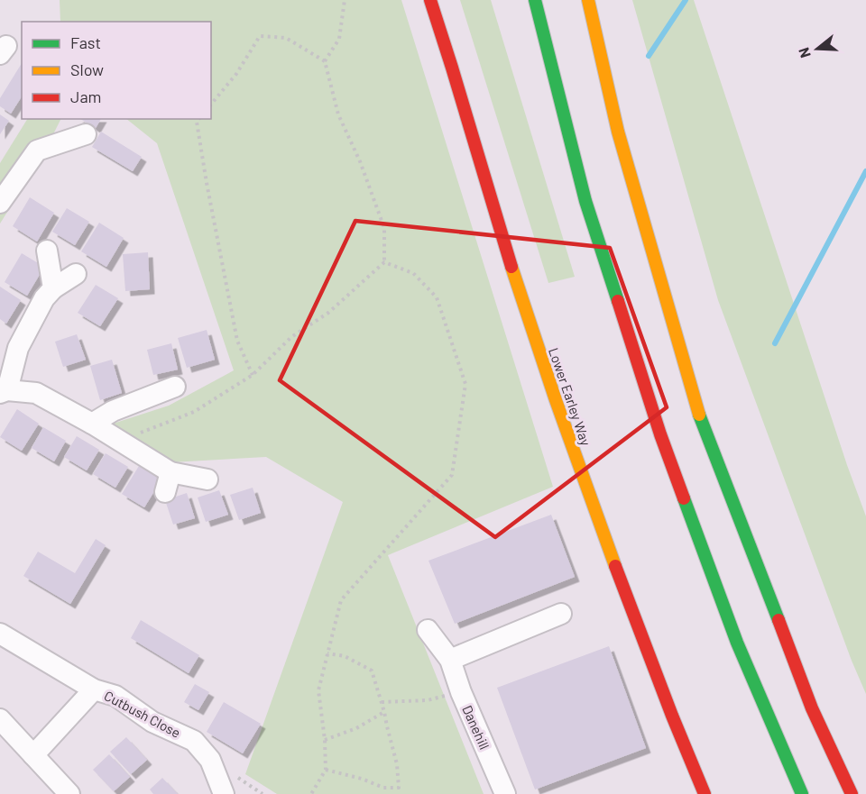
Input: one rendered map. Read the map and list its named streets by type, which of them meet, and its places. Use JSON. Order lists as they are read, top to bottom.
{
  "streets": {
    "main road": ["Lower Earley Way"],
    "street": ["Cutbush Close", "Danehill"]
  },
  "legend": ["Fast", "Slow", "Jam"],
  "north": "left"
}
